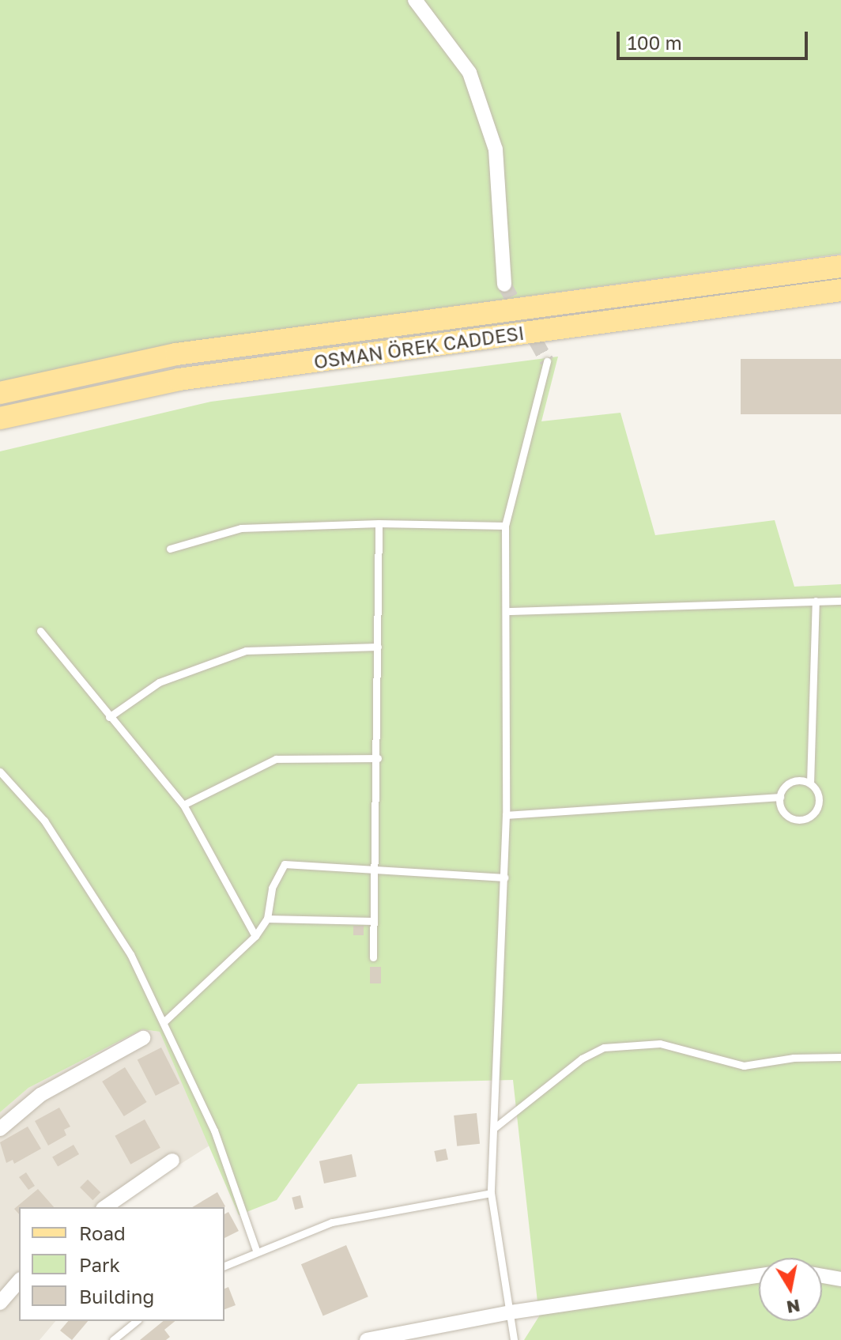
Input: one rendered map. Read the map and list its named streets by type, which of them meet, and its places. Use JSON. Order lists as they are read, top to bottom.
{
  "streets": {
    "main road": ["OSMAN ÖREK CADDESI"]
  },
  "legend": ["Road", "Park", "Building"],
  "scale_bar": "100 m",
  "north": "bottom"
}
